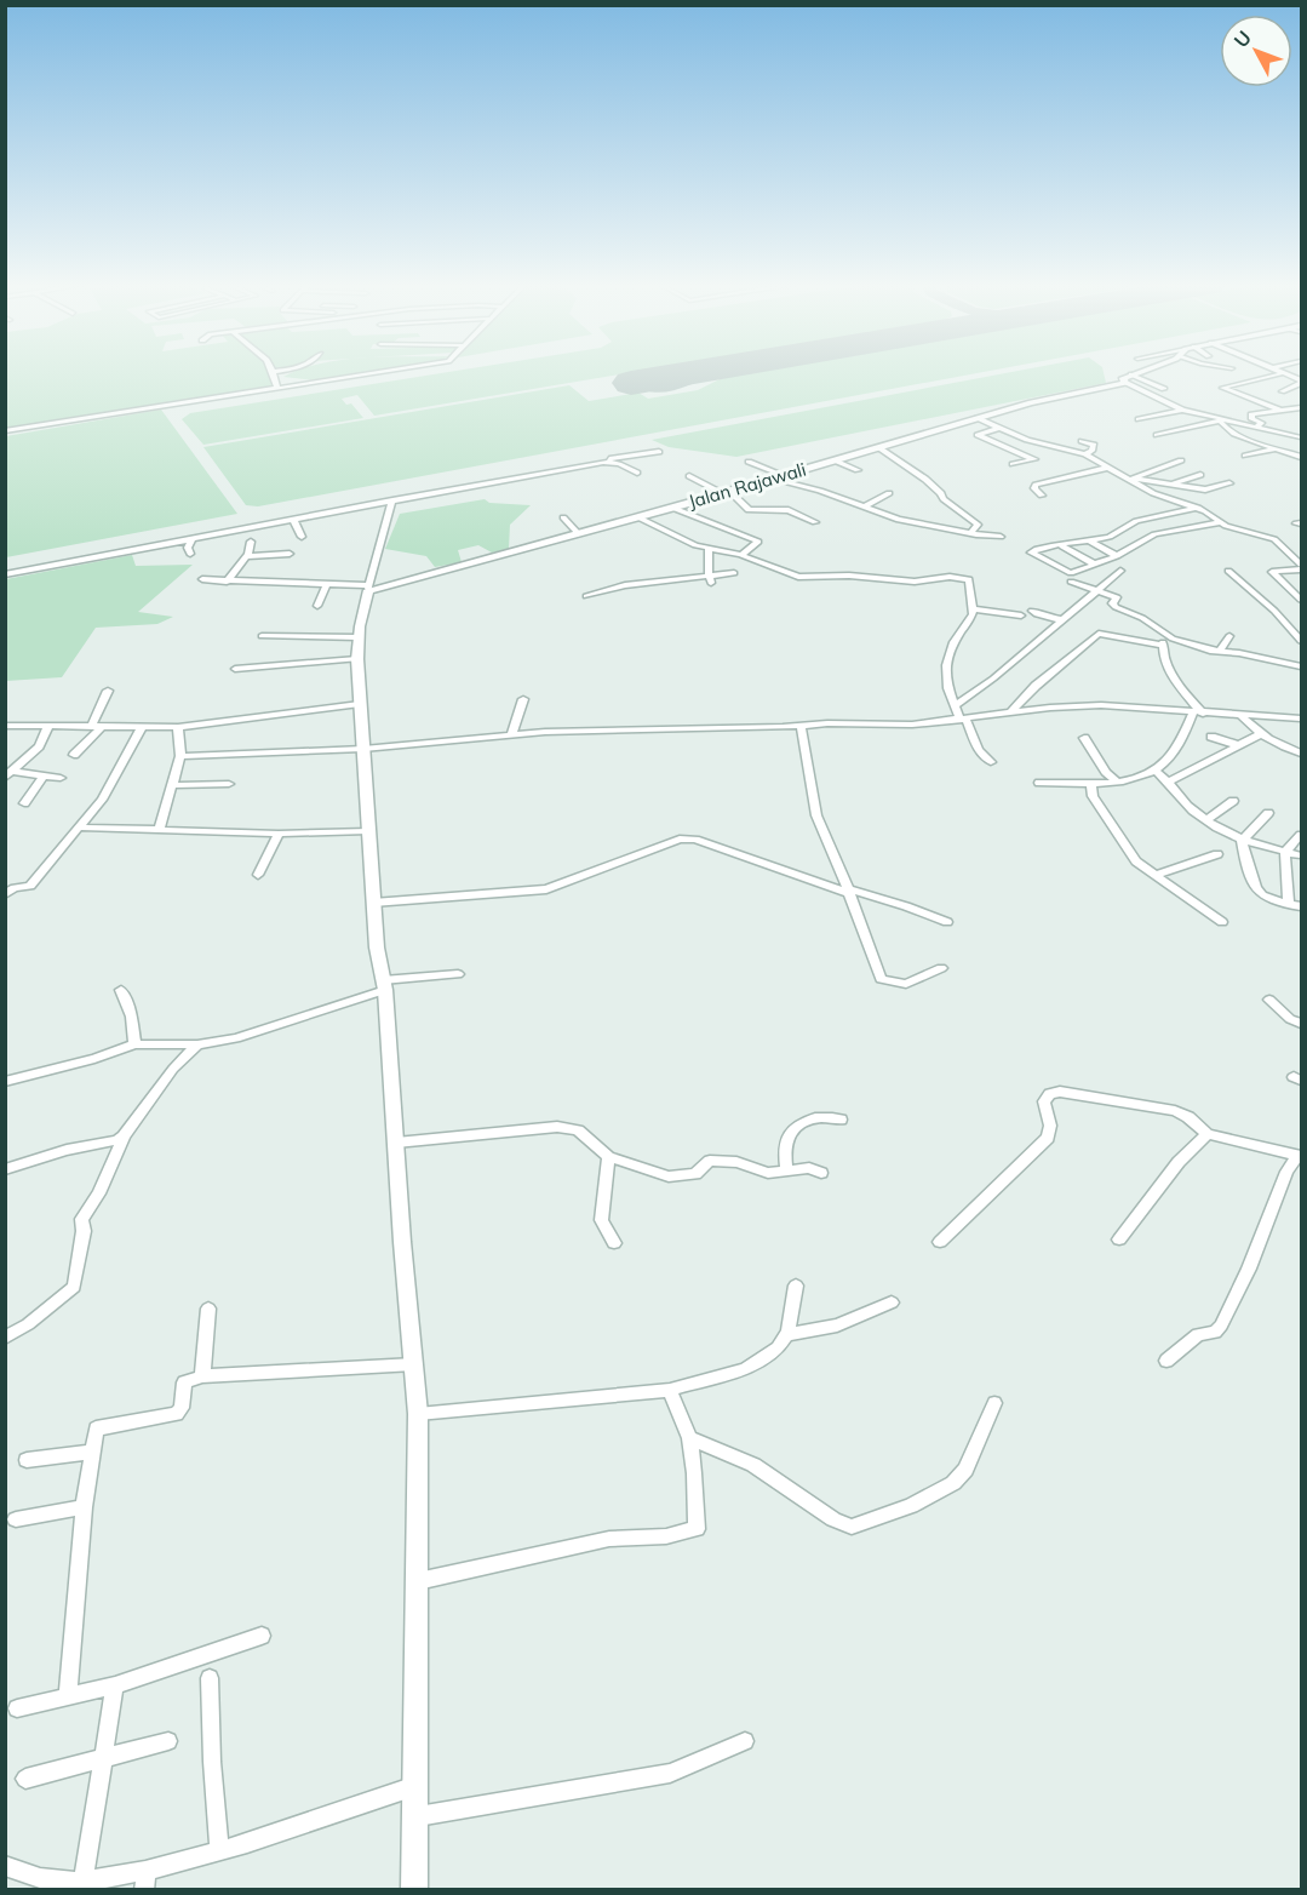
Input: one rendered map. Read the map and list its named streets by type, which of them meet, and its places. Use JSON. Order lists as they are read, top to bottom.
{
  "streets": {
    "street": ["Jalan Rajawali"]
  },
  "north": "top left"
}
